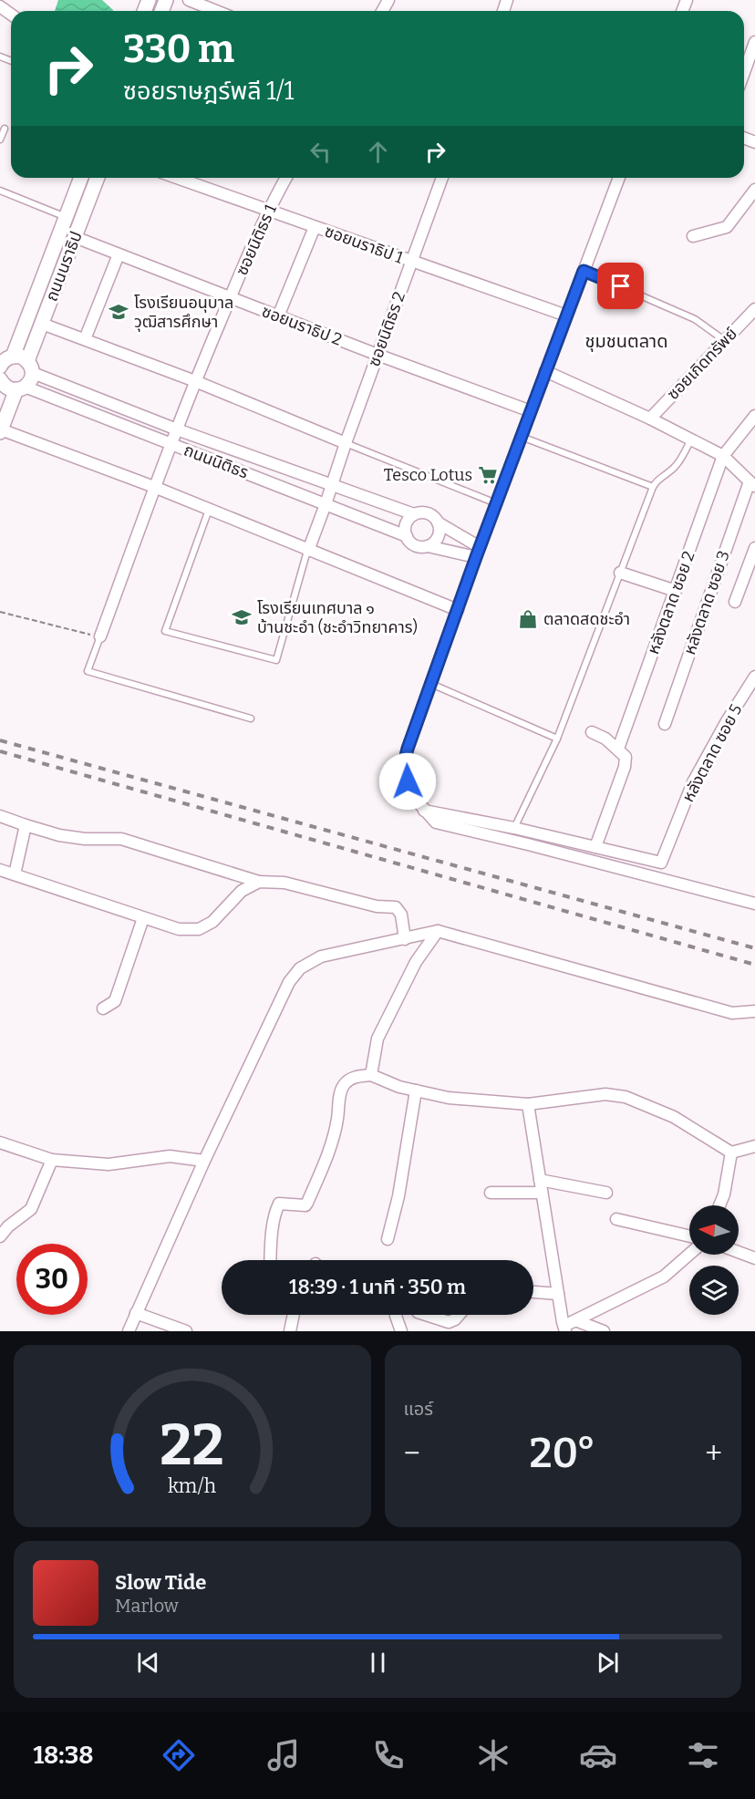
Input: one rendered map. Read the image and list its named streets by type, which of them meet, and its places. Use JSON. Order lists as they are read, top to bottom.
{
  "streets": {
    "street": [
      "ซอยนิติธร 1",
      "ซอยนราธิป 1",
      "ถนนนราธิป",
      "ซอยนราธิป 2",
      "ซอยนิติธร 2",
      "ซอยเกิดทรัพย์",
      "ถนนนิติธร",
      "หลังตลาด ซอย 2",
      "หลังตลาด ซอย 3",
      "หลังตลาด ซอย 5"
    ]
  },
  "crossings": [
    ["ซอยนิติธร 1", "ซอยนราธิป 1"],
    ["ซอยนิติธร 1", "ซอยนราธิป 2"],
    ["ซอยนิติธร 1", "ถนนนิติธร"],
    ["ซอยนราธิป 1", "ซอยนิติธร 2"],
    ["ถนนนราธิป", "ซอยนราธิป 2"],
    ["ถนนนราธิป", "ถนนนิติธร"],
    ["ซอยนราธิป 2", "ซอยนิติธร 2"],
    ["ซอยนิติธร 2", "ถนนนิติธร"]
  ],
  "districts": ["ชุมชนตลาด"],
  "places": {
    "school or university": ["โรงเรียนอนุบาล วุฒิสารศึกษา", "โรงเรียนเทศบาล ๑ บ้านชะอำ (ชะอำวิทยาคาร)"],
    "supermarket": ["Tesco Lotus"],
    "shop": ["ตลาดสดชะอำ"]
  },
  "north": "left",
  "page": {
    "turn": ["330 m", "ซอยราษฎร์พลี 1/1"],
    "limit": "30",
    "trip": "18:39 · 1 นาที · 350 m",
    "tile": "แอร์",
    "heat": ["−", "20°", "+"],
    "song": ["Slow Tide", "Marlow"],
    "tabs": "18:38",
    "gauge": ["22", "km/h"]
  }
}
